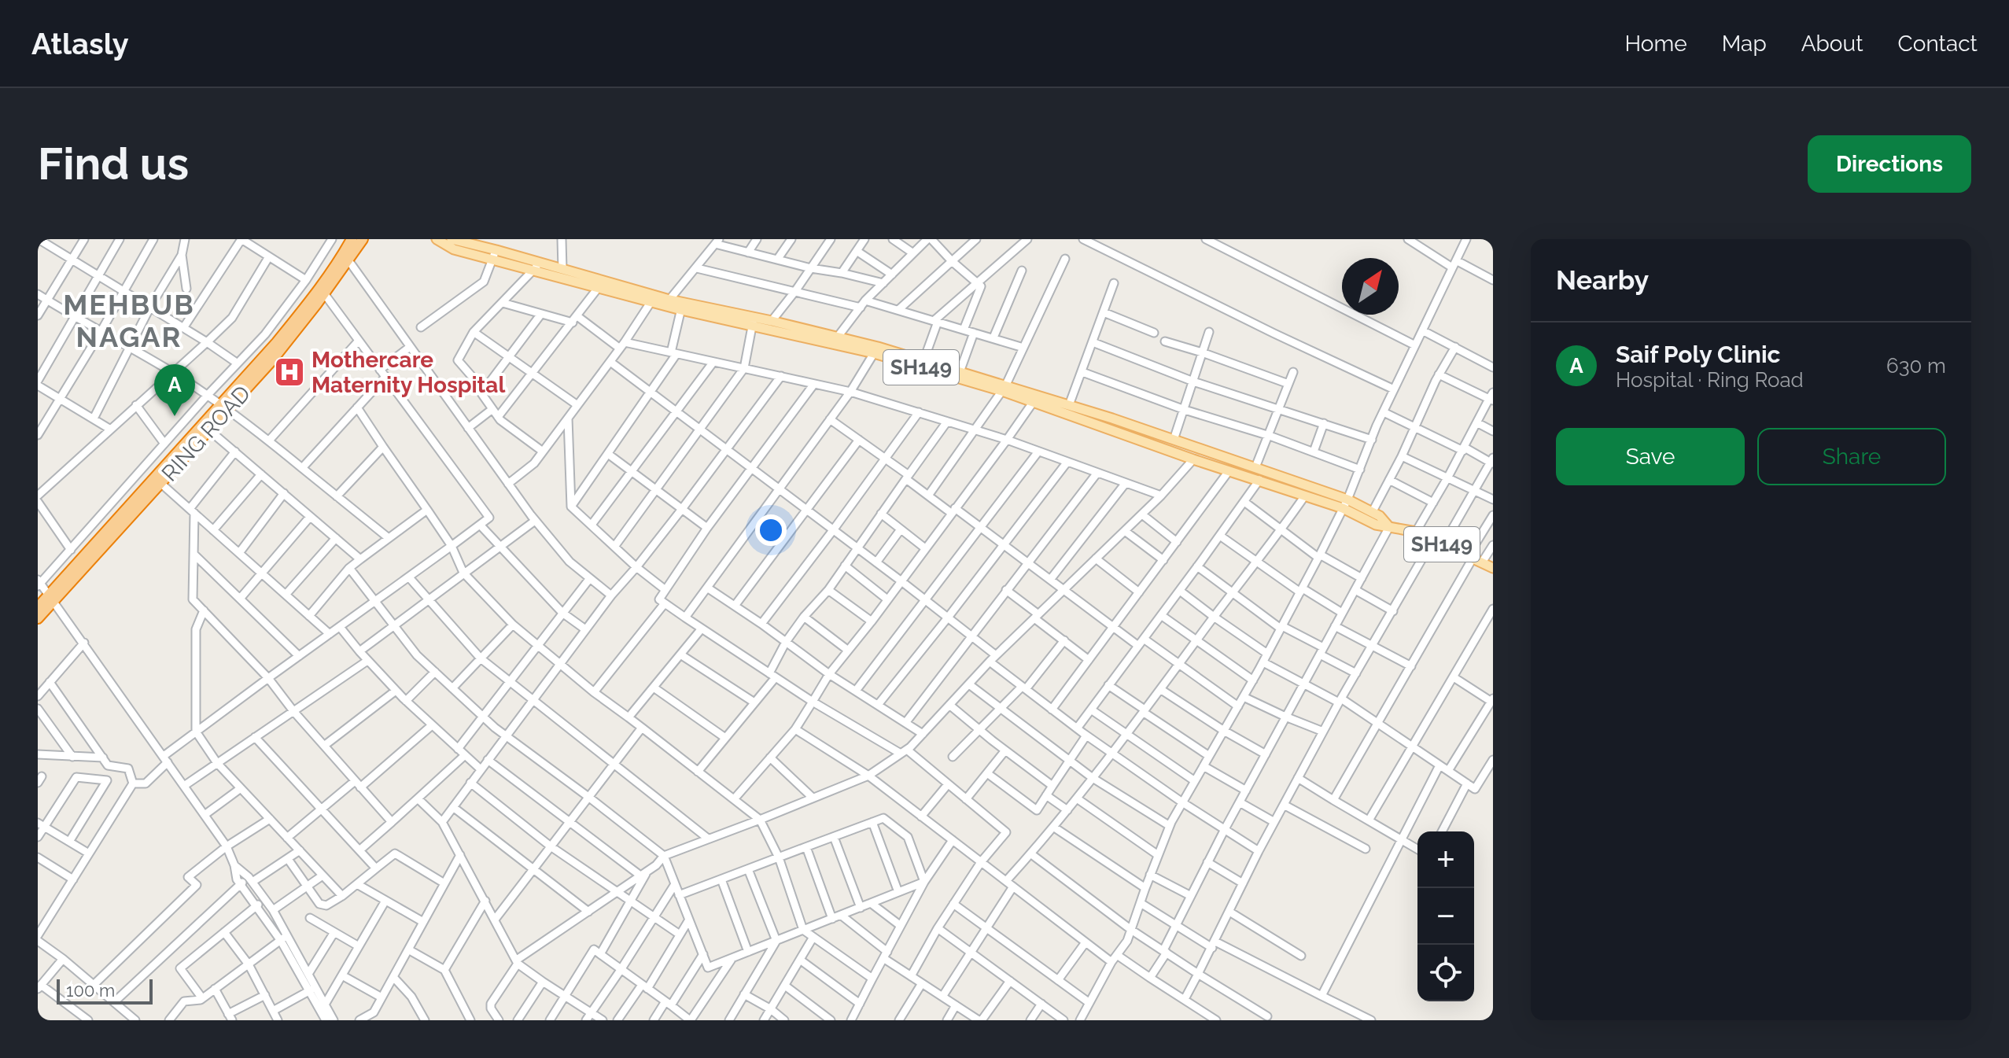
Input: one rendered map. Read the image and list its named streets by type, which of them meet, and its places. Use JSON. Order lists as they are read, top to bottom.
{
  "streets": {
    "highway": ["RING ROAD"],
    "main road": ["SH149"]
  },
  "districts": ["MEHBUB NAGAR"],
  "places": {
    "hospital": ["Mothercare Maternity Hospital"]
  },
  "scale_bar": "100 m",
  "north": "top right",
  "page": {
    "header": "Atlasly",
    "nav": [
      "Home",
      "Map",
      "About",
      "Contact"
    ],
    "buttons": [
      "Directions",
      ["Save", "Share"]
    ],
    "title": "Find us",
    "heading": "Nearby",
    "list": [
      {
        "mark": "A",
        "name": "Saif Poly Clinic",
        "note": "Hospital · Ring Road",
        "value": "630 m"
      }
    ],
    "pins": "A",
    "map_buttons": ["+", "−"],
    "scale": "100 m"
  }
}
